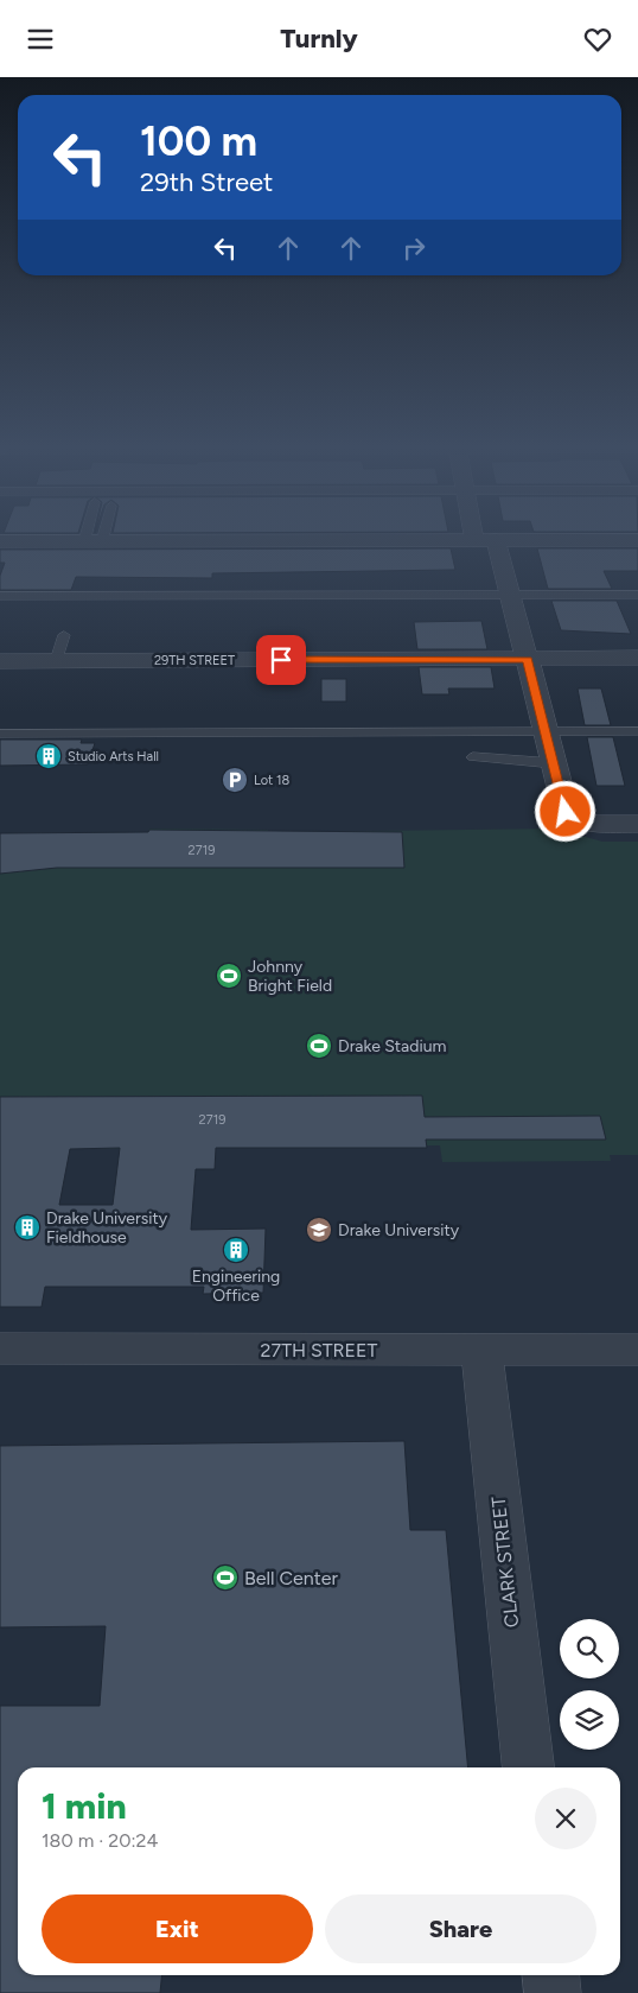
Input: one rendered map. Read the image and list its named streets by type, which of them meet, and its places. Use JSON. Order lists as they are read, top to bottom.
{
  "streets": {
    "street": ["29TH STREET", "27TH STREET", "CLARK STREET"]
  },
  "crossings": [
    ["27TH STREET", "CLARK STREET"]
  ],
  "places": {
    "building": ["Studio Arts Hall", "Drake University Fieldhouse", "Engineering Office"],
    "parking": ["Lot 18"],
    "sports": ["Johnny Bright Field", "Drake Stadium", "Bell Center"],
    "school or university": ["Drake University"]
  },
  "house_numbers": ["2719", "2719"],
  "page": {
    "header": "Turnly",
    "turn": ["100 m", "29th Street"],
    "heading": ["1 min", "180 m · 20:24"],
    "buttons": ["Exit", "Share"]
  }
}
